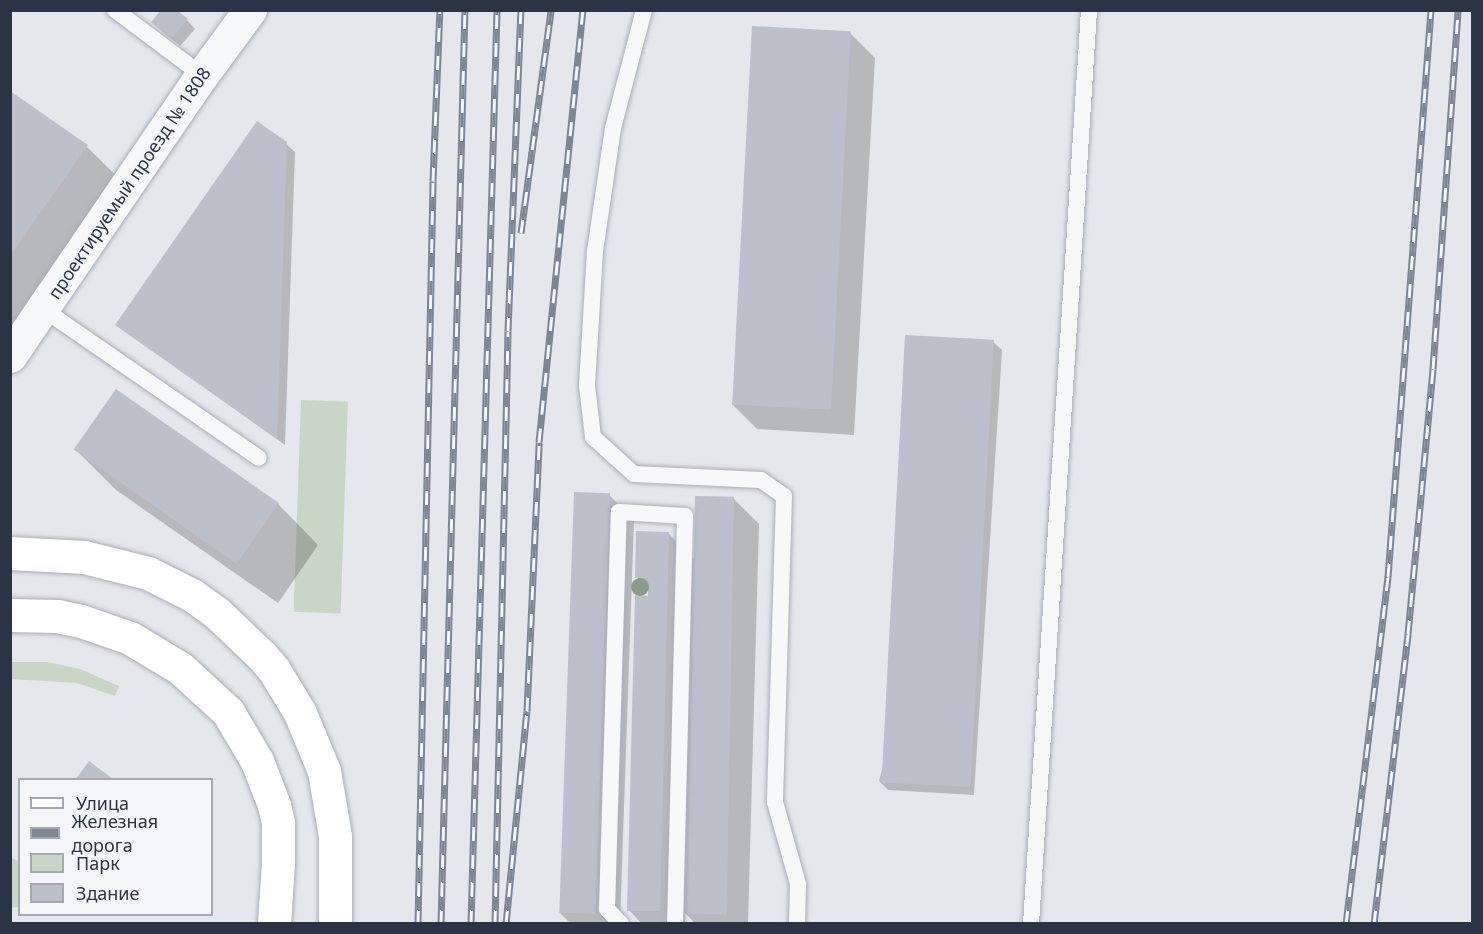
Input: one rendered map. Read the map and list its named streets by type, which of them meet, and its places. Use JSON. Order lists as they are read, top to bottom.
{
  "streets": {
    "street": ["проектируемый проезд № 1808"]
  },
  "legend": [
    "Улица",
    "Железная дорога",
    "Парк",
    "Здание"
  ]
}
